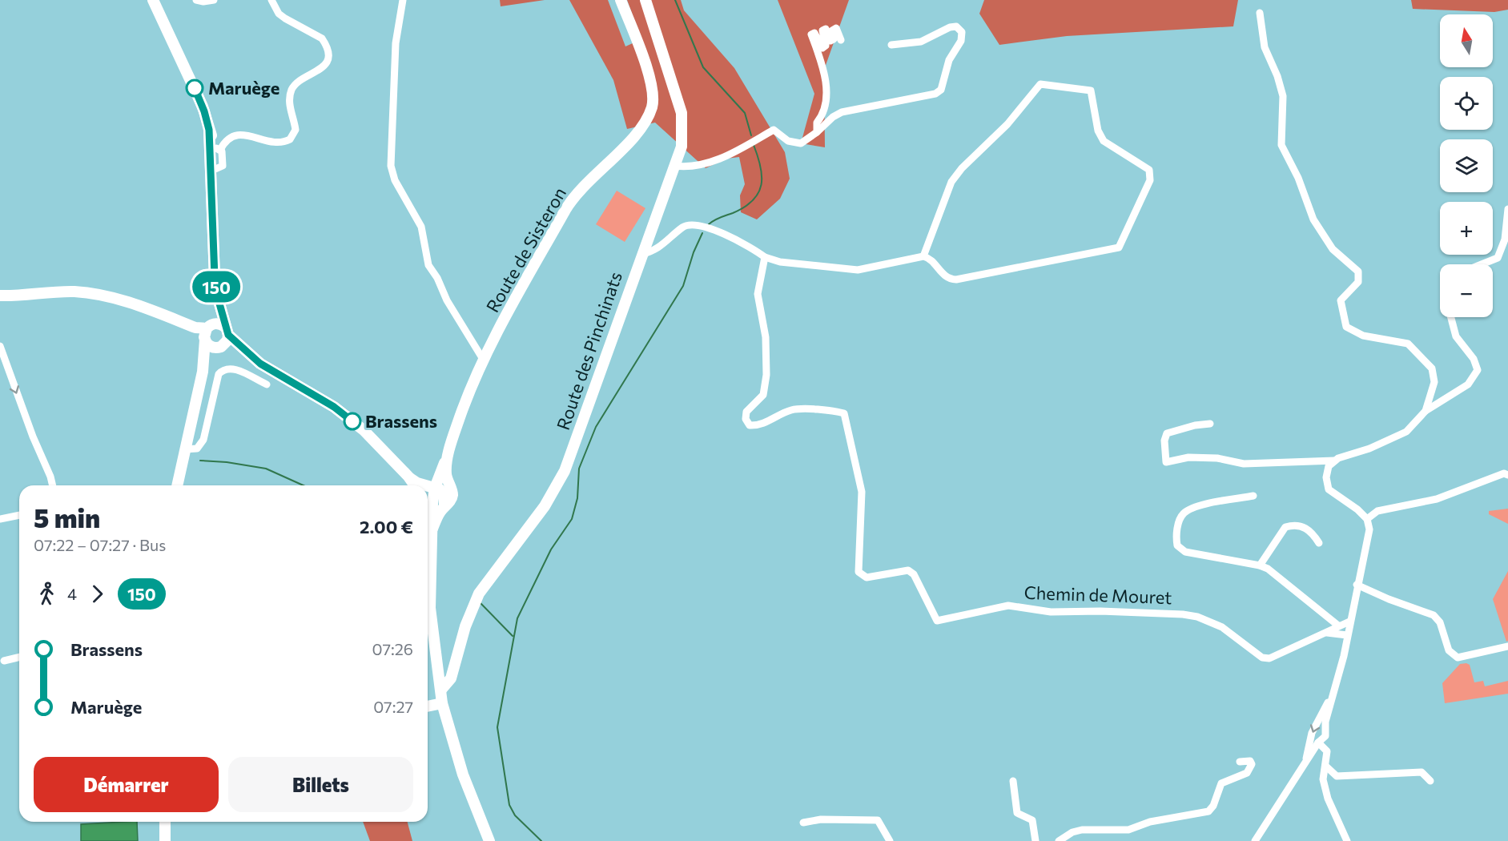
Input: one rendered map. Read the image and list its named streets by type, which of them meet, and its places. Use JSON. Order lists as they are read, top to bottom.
{
  "streets": {
    "main road": ["Route de Sisteron", "Route des Pinchinats"],
    "street": ["Chemin de Mouret"]
  },
  "crossings": [
    ["Route de Sisteron", "Route des Pinchinats"]
  ],
  "places": ["Maruège", "Brassens"],
  "lines": ["bus line 150"],
  "north": "top",
  "page": {
    "on_map": "150",
    "map_buttons": ["+", "−"],
    "heading": ["5 min", "07:22 – 07:27 · Bus", "2.00 €"],
    "legs": ["4", "150"],
    "list": [
      {
        "name": "Brassens",
        "value": "07:26"
      },
      {
        "name": "Maruège",
        "value": "07:27"
      }
    ],
    "buttons": ["Démarrer", "Billets"]
  }
}
